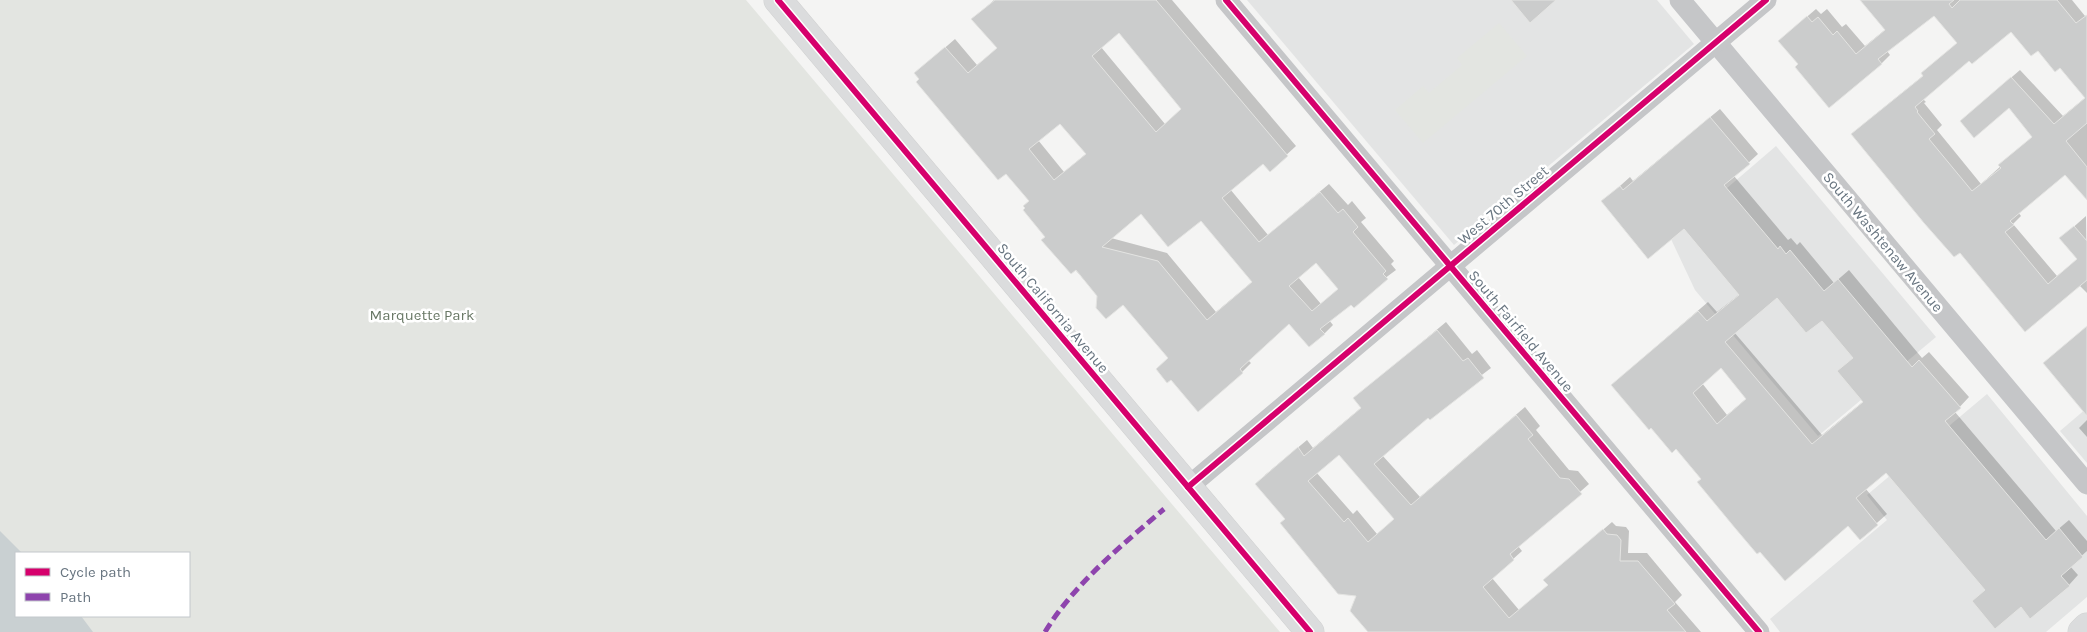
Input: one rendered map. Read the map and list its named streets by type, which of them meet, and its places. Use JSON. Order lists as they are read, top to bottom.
{
  "streets": {
    "street": [
      "West 70th Street",
      "South Washtenaw Avenue",
      "South California Avenue",
      "South Fairfield Avenue"
    ]
  },
  "crossings": [
    ["West 70th Street", "South Washtenaw Avenue"],
    ["West 70th Street", "South California Avenue"],
    ["West 70th Street", "South Fairfield Avenue"]
  ],
  "parks": ["Marquette Park"],
  "legend": ["Cycle path", "Path"]
}
